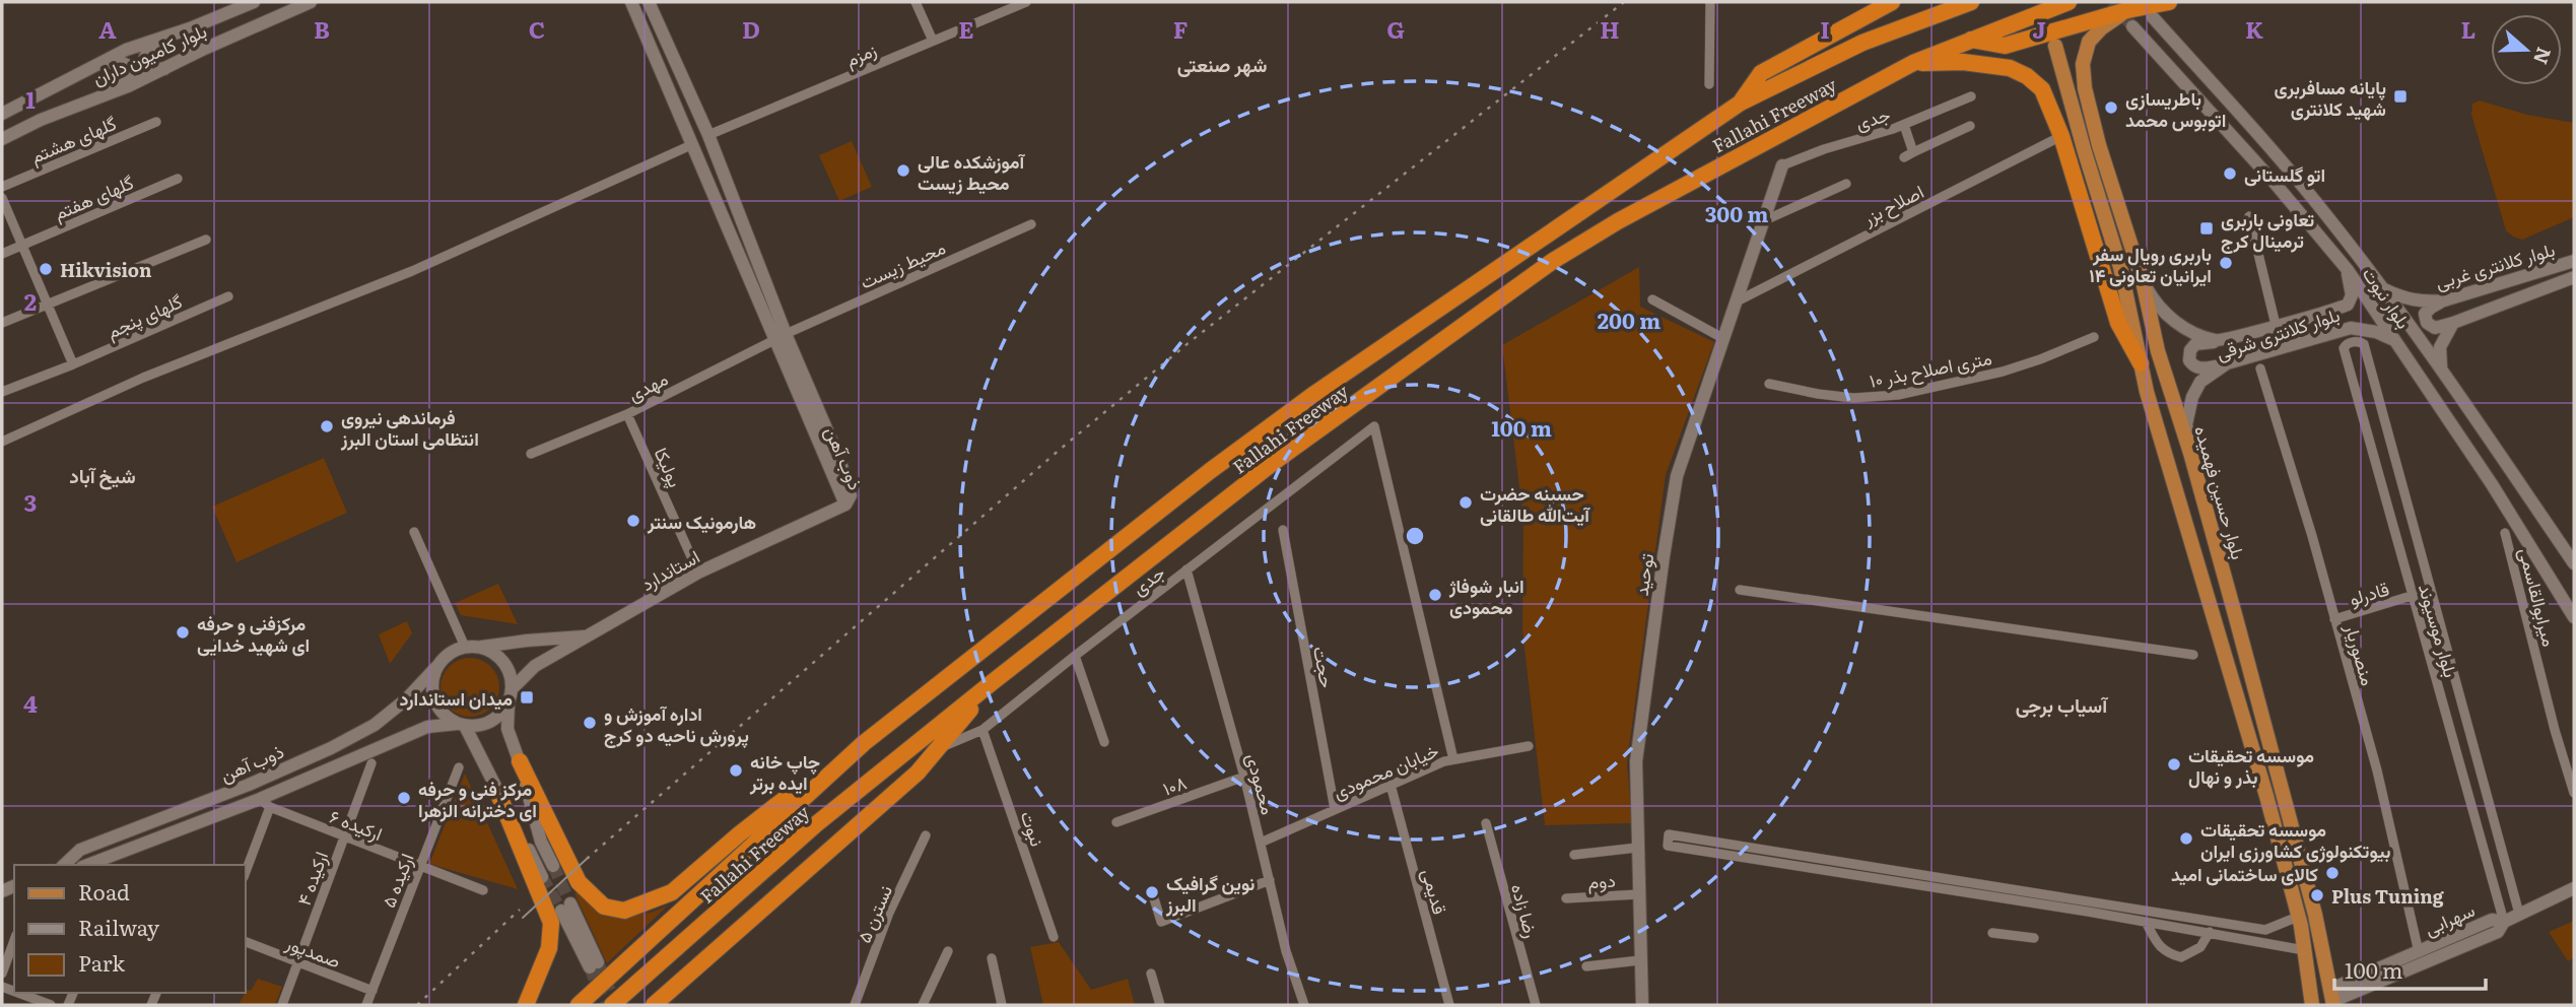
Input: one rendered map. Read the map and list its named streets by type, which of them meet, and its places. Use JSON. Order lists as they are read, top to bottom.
{
  "streets": {
    "highway": ["Fallahi Freeway"],
    "main road": [
      "بلوار کامیون داران",
      "بلوار کلانتری غربی",
      "بلوار نبوت",
      "بلوار کلانتری شرقی",
      "ذوب آهن",
      "بلوار حسین فهمیده",
      "استاندارد",
      "توحید",
      "سهرابی"
    ],
    "street": [
      "زمزم",
      "جدی",
      "گلهای هشتم",
      "گلهای هفتم",
      "اصلاح بزر",
      "محیط زیست",
      "گلهای پنجم",
      "۱۰ متری اصلاح بذر",
      "مهدی",
      "پولیکا",
      "قادرلو",
      "میرابوالقاسمی",
      "بلوار موسیوند",
      "منصوریار",
      "حجت",
      "خیابان محمودی",
      "محمودی",
      "۱۰۸",
      "ارکیده ۶",
      "نبوت",
      "ارکیده ۴",
      "ارکیده ۵",
      "دوم",
      "قدیمی",
      "رضا زاده",
      "نسترن ۵",
      "صمدپور"
    ]
  },
  "crossings": [
    ["زمزم", "ذوب آهن"],
    ["جدی", "توحید"],
    ["جدی", "خیابان محمودی"],
    ["جدی", "محمودی"],
    ["جدی", "نبوت"],
    ["اصلاح بزر", "توحید"],
    ["محیط زیست", "مهدی"],
    ["محیط زیست", "ذوب آهن"],
    ["بلوار کلانتری غربی", "بلوار نبوت"],
    ["بلوار نبوت", "بلوار کلانتری شرقی"],
    ["بلوار نبوت", "بلوار حسین فهمیده"],
    ["بلوار کلانتری شرقی", "بلوار حسین فهمیده"],
    ["مهدی", "ذوب آهن"],
    ["مهدی", "پولیکا"],
    ["ذوب آهن", "استاندارد"],
    ["ذوب آهن", "ارکیده ۶"],
    ["پولیکا", "استاندارد"],
    ["بلوار حسین فهمیده", "سهرابی"],
    ["توحید", "دوم"],
    ["قادرلو", "بلوار موسیوند"],
    ["قادرلو", "منصوریار"],
    ["بلوار موسیوند", "سهرابی"],
    ["منصوریار", "سهرابی"],
    ["حجت", "خیابان محمودی"],
    ["خیابان محمودی", "محمودی"],
    ["خیابان محمودی", "قدیمی"],
    ["محمودی", "۱۰۸"],
    ["ارکیده ۶", "ارکیده ۴"],
    ["ارکیده ۶", "ارکیده ۵"],
    ["ارکیده ۴", "صمدپور"],
    ["ارکیده ۵", "صمدپور"]
  ],
  "districts": ["شهر صنعتی", "شیخ آباد", "آسیاب برجی"],
  "places": {
    "transit": ["پایانه مسافربری شهید کلانتری", "تعاونی باربری ترمینال کرج", "میدان استاندارد"],
    "other": [
      "باطریسازی اتوبوس محمد",
      "آموزشکده عالی محیط زیست",
      "اتو گلستانی",
      "باربری رویال سفر ایرانیان تعاونی ۱۴",
      "Hikvision",
      "فرماندهی نیروی انتظامی استان البرز",
      "حسینه حضرت آیت‌الله طالقانی",
      "هارمونیک سنتر",
      "انبار شوفاژ محمودی",
      "مرکزفنی و حرفه ای شهید خدایی",
      "اداره آموزش و پرورش ناحیه دو کرج",
      "موسسه تحقیقات بذر و نهال",
      "چاپ خانه ایده برتر",
      "مرکز فنی و حرفه ای دخترانه الزهرا",
      "موسسه تحقیقات بیوتکنولوژی کشاورزی ایران",
      "کالای ساختمانی امید",
      "نوین گرافیک البرز",
      "Plus Tuning"
    ]
  },
  "legend": ["Road", "Railway", "Park"],
  "scale_bar": "100 m",
  "north": "right",
  "grid": {
    "columns": [
      "A",
      "B",
      "C",
      "D",
      "E",
      "F",
      "G",
      "H",
      "I",
      "J",
      "K",
      "L"
    ],
    "rows": [
      "1",
      "2",
      "3",
      "4"
    ]
  },
  "rings": ["300 m", "200 m", "100 m"]
}
